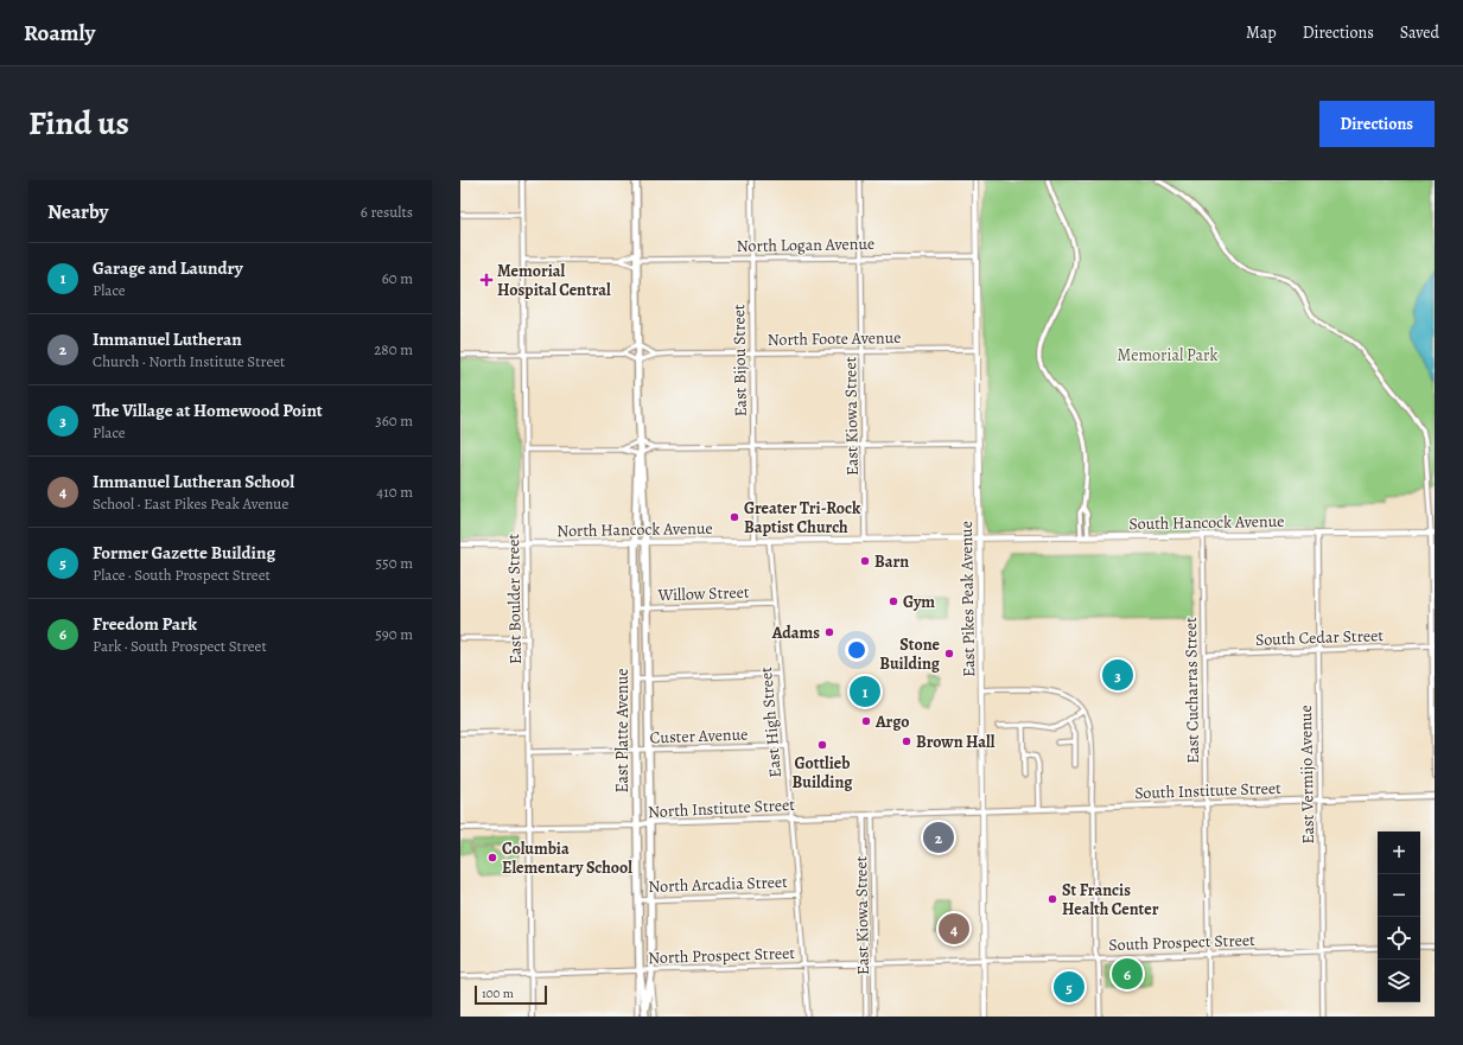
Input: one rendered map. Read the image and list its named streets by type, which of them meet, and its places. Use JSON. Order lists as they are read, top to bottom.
{
  "streets": {
    "main road": [
      "South Hancock Avenue",
      "North Hancock Avenue",
      "East Pikes Peak Avenue",
      "East Platte Avenue"
    ],
    "street": [
      "North Logan Avenue",
      "North Foote Avenue",
      "East Bijou Street",
      "East Kiowa Street",
      "Willow Street",
      "East Boulder Street",
      "South Cedar Street",
      "East Cucharras Street",
      "East High Street",
      "Custer Avenue",
      "East Vermijo Avenue",
      "South Institute Street",
      "North Institute Street",
      "North Arcadia Street",
      "South Prospect Street",
      "North Prospect Street"
    ]
  },
  "crossings": [
    ["North Logan Avenue", "East Bijou Street"],
    ["North Logan Avenue", "East Kiowa Street"],
    ["North Logan Avenue", "East Boulder Street"],
    ["North Logan Avenue", "East Pikes Peak Avenue"],
    ["North Logan Avenue", "East Platte Avenue"],
    ["North Foote Avenue", "East Bijou Street"],
    ["North Foote Avenue", "East Kiowa Street"],
    ["North Foote Avenue", "East Pikes Peak Avenue"],
    ["North Foote Avenue", "East Platte Avenue"],
    ["East Bijou Street", "North Hancock Avenue"],
    ["East Kiowa Street", "North Hancock Avenue"],
    ["East Kiowa Street", "North Institute Street"],
    ["East Kiowa Street", "North Prospect Street"],
    ["South Hancock Avenue", "North Hancock Avenue"],
    ["South Hancock Avenue", "East Pikes Peak Avenue"],
    ["South Hancock Avenue", "East Cucharras Street"],
    ["South Hancock Avenue", "East Vermijo Avenue"],
    ["North Hancock Avenue", "East Boulder Street"],
    ["North Hancock Avenue", "East Pikes Peak Avenue"],
    ["North Hancock Avenue", "East High Street"],
    ["North Hancock Avenue", "East Platte Avenue"],
    ["Willow Street", "East High Street"],
    ["Willow Street", "East Platte Avenue"],
    ["East Boulder Street", "Custer Avenue"],
    ["East Boulder Street", "North Institute Street"],
    ["East Boulder Street", "North Prospect Street"],
    ["East Pikes Peak Avenue", "South Institute Street"],
    ["East Pikes Peak Avenue", "North Institute Street"],
    ["East Pikes Peak Avenue", "South Prospect Street"],
    ["East Pikes Peak Avenue", "North Prospect Street"],
    ["South Cedar Street", "East Cucharras Street"],
    ["South Cedar Street", "East Vermijo Avenue"],
    ["East Cucharras Street", "South Institute Street"],
    ["East Cucharras Street", "South Prospect Street"],
    ["East High Street", "Custer Avenue"],
    ["East High Street", "North Institute Street"],
    ["East High Street", "North Arcadia Street"],
    ["East High Street", "North Prospect Street"],
    ["East Platte Avenue", "Custer Avenue"],
    ["East Platte Avenue", "North Institute Street"],
    ["East Platte Avenue", "North Arcadia Street"],
    ["East Platte Avenue", "North Prospect Street"],
    ["East Vermijo Avenue", "South Institute Street"],
    ["East Vermijo Avenue", "South Prospect Street"],
    ["South Institute Street", "North Institute Street"],
    ["South Prospect Street", "North Prospect Street"]
  ],
  "parks": ["Memorial Park"],
  "places": {
    "health": ["Memorial Hospital Central"],
    "other": [
      "Greater Tri-Rock Baptist Church",
      "Barn",
      "Gym",
      "Adams",
      "Stone Building",
      "Argo",
      "Brown Hall",
      "Gottlieb Building",
      "Columbia Elementary School",
      "St Francis Health Center"
    ]
  },
  "scale_bar": "100 m",
  "page": {
    "header": "Roamly",
    "nav": ["Map", "Directions", "Saved"],
    "title": "Find us",
    "buttons": "Directions",
    "heading": ["Nearby", "6 results"],
    "list": [
      {
        "mark": "1",
        "name": "Garage and Laundry",
        "note": "Place",
        "value": "60 m"
      },
      {
        "mark": "2",
        "name": "Immanuel Lutheran",
        "note": "Church · North Institute Street",
        "value": "280 m"
      },
      {
        "mark": "3",
        "name": "The Village at Homewood Point",
        "note": "Place",
        "value": "360 m"
      },
      {
        "mark": "4",
        "name": "Immanuel Lutheran School",
        "note": "School · East Pikes Peak Avenue",
        "value": "410 m"
      },
      {
        "mark": "5",
        "name": "Former Gazette Building",
        "note": "Place · South Prospect Street",
        "value": "550 m"
      },
      {
        "mark": "6",
        "name": "Freedom Park",
        "note": "Park · South Prospect Street",
        "value": "590 m"
      }
    ],
    "pins": [
      "3",
      "1",
      "2",
      "4",
      "6",
      "5"
    ],
    "map_buttons": ["+", "−"],
    "scale": "100 m"
  }
}
